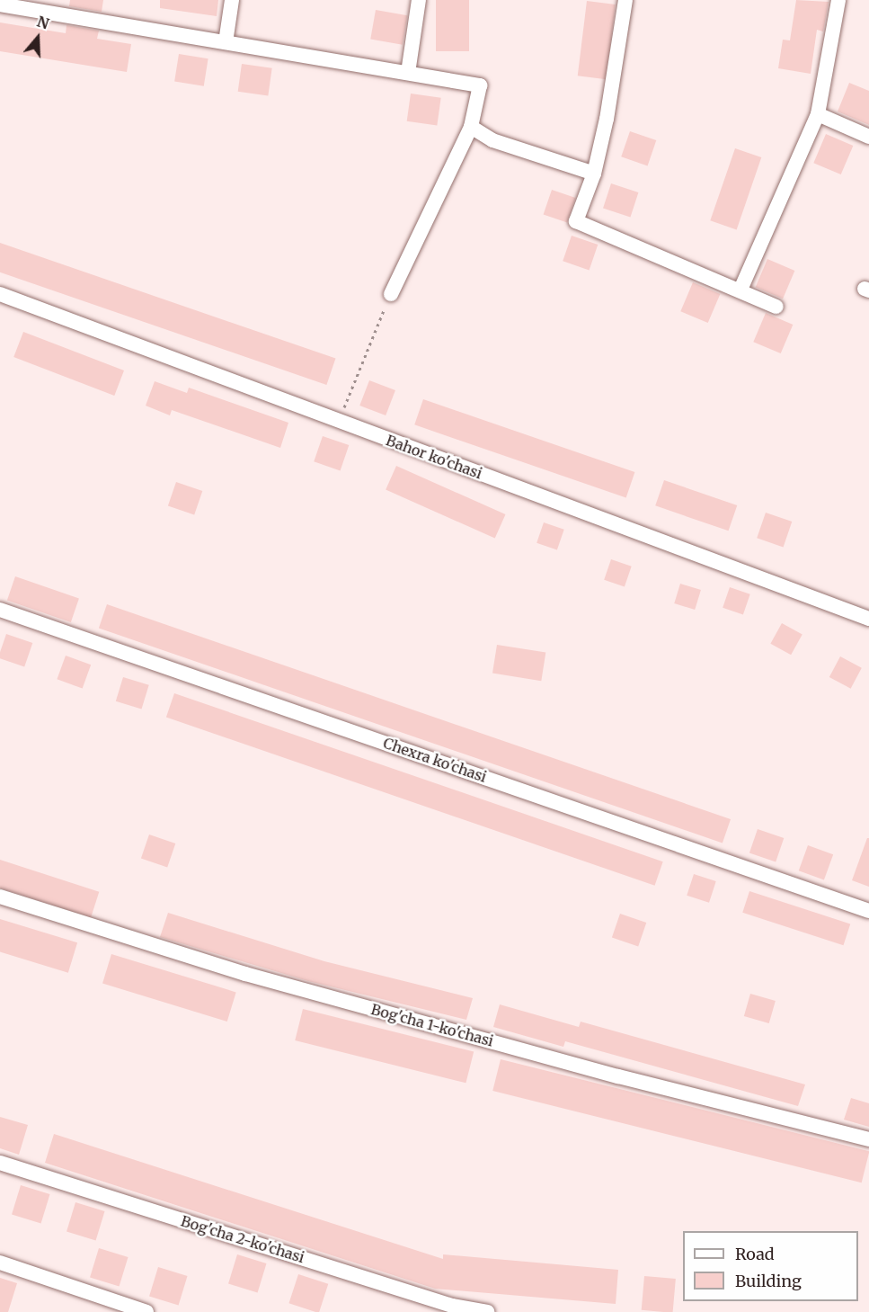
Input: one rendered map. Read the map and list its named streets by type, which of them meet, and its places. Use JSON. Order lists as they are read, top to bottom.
{
  "streets": {
    "street": [
      "Bahor ko'chasi",
      "Chexra ko'chasi",
      "Bog'cha 1-ko'chasi",
      "Bog'cha 2-ko'chasi"
    ]
  },
  "legend": ["Road", "Building"],
  "north": "top"
}
